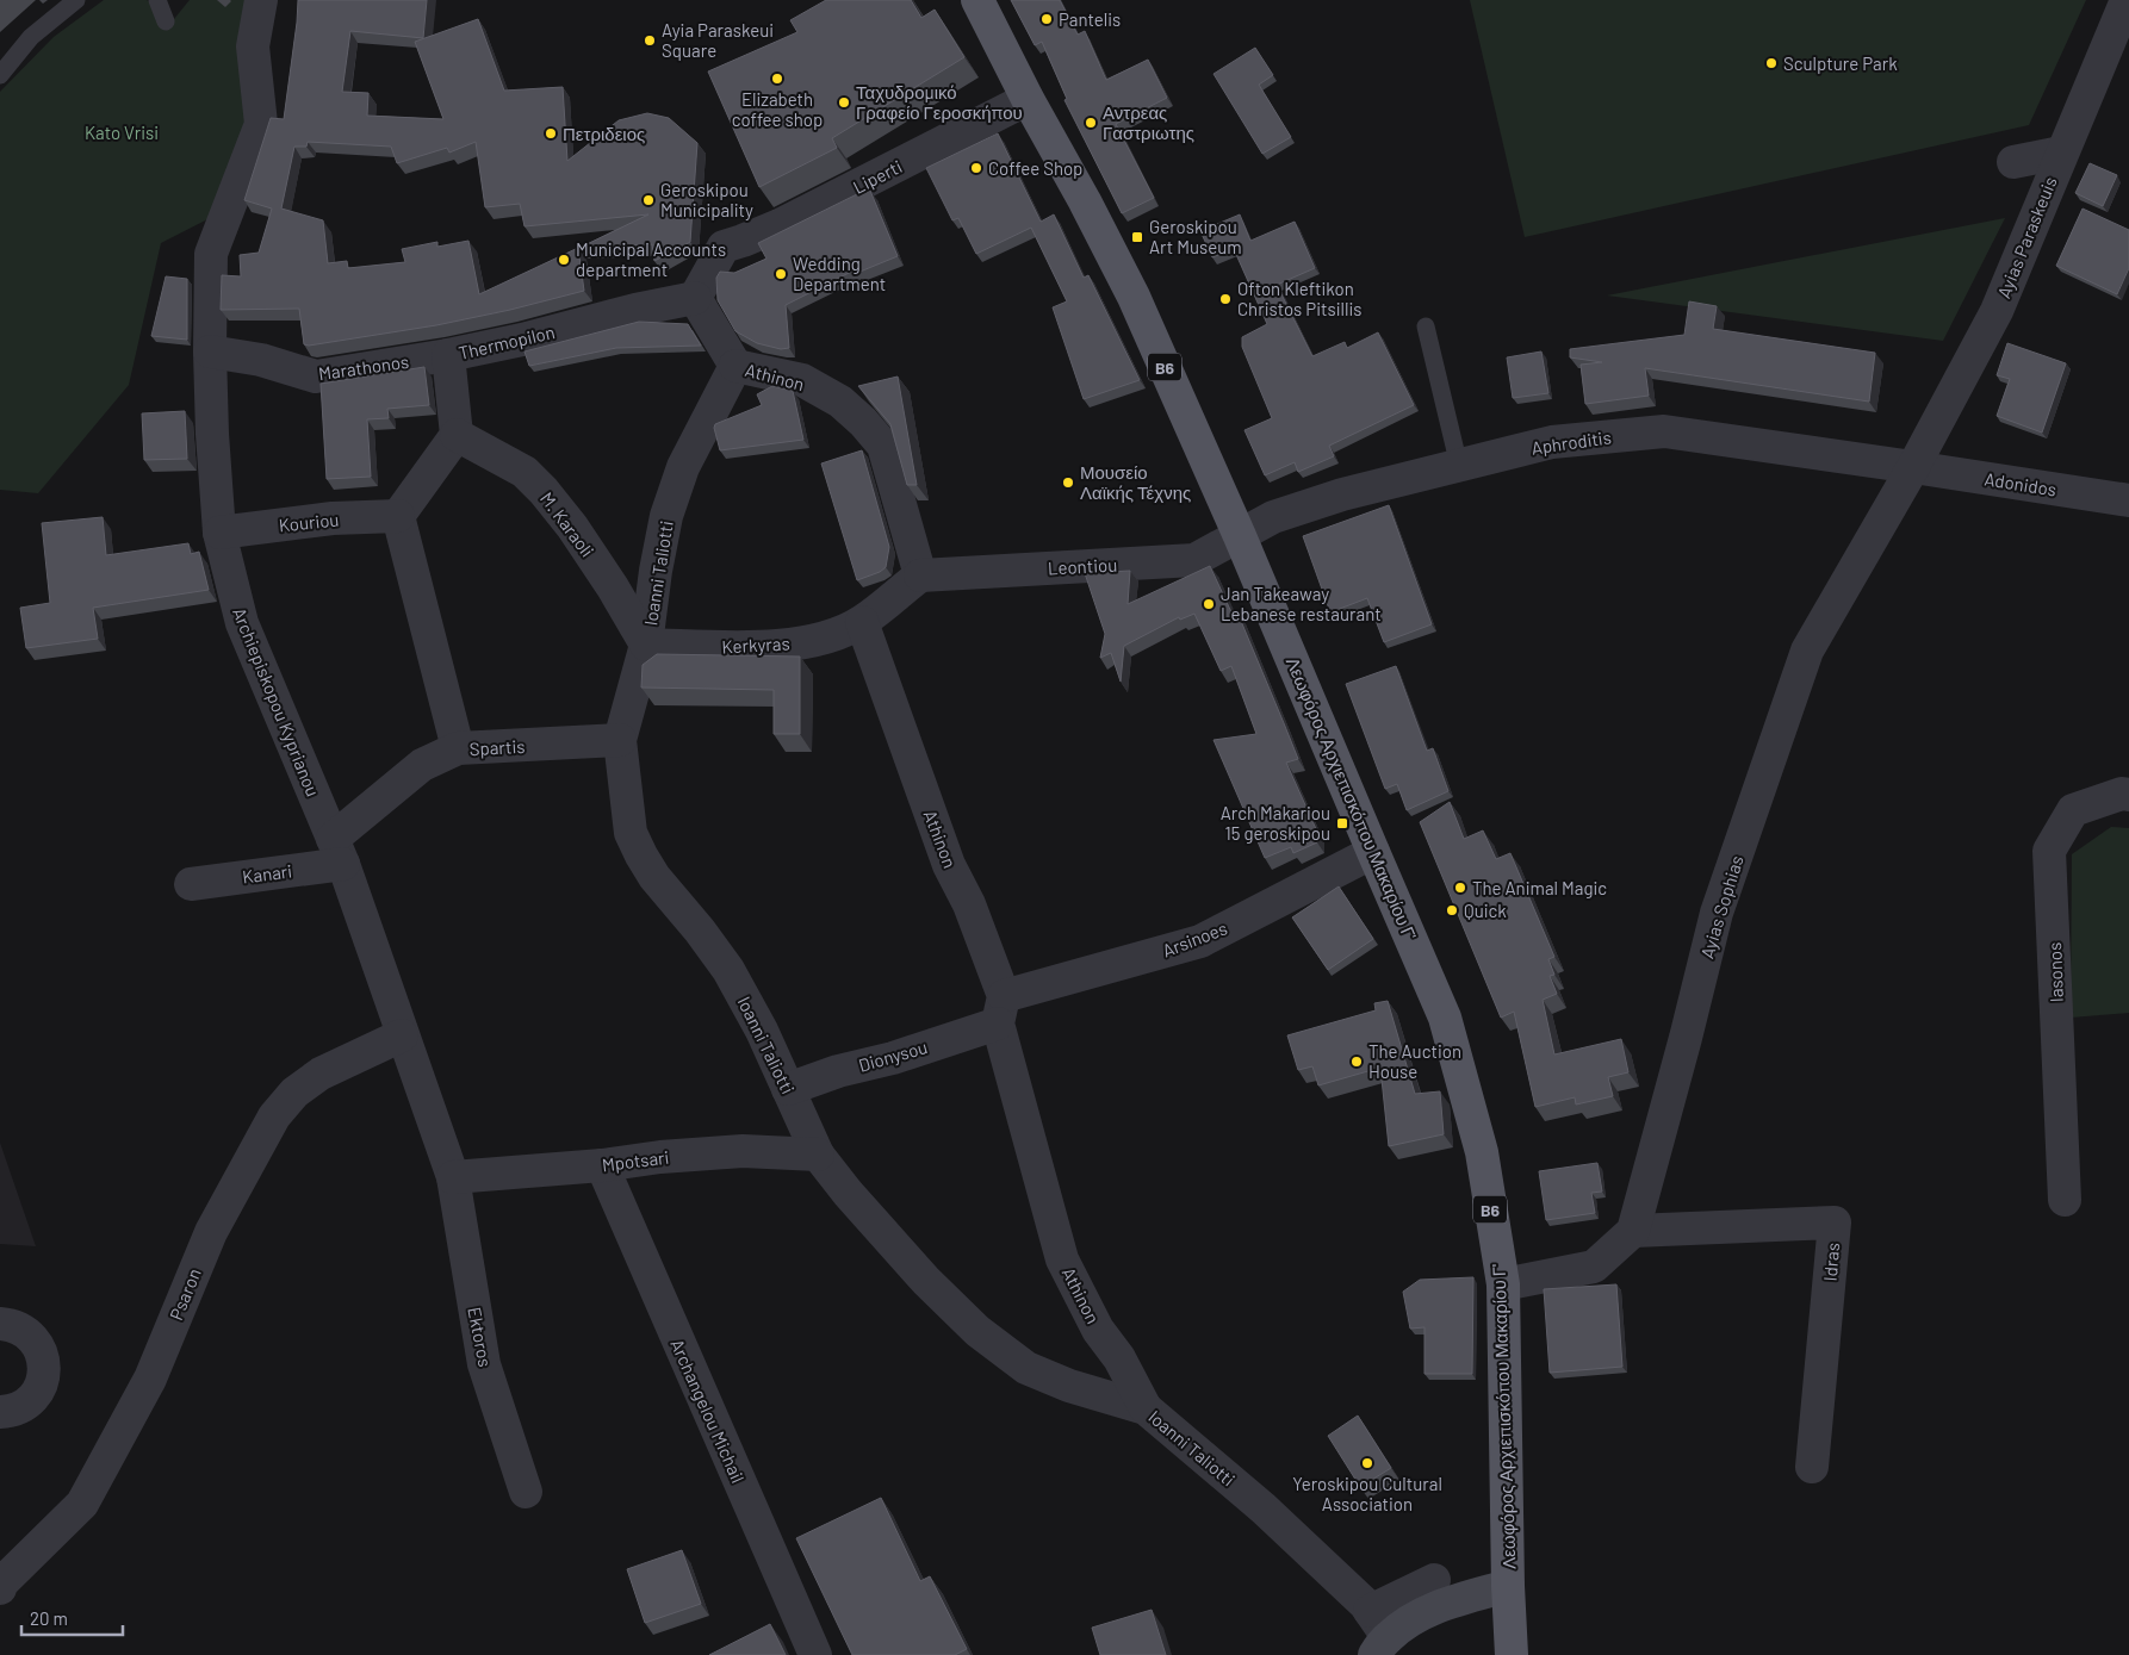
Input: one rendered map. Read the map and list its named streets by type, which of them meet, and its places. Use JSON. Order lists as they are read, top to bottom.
{
  "streets": {
    "main road": ["B6", "Λεωφόρος Αρχιεπισκόπου Μακαρίου Γ'"],
    "street": [
      "Liperti",
      "Ayias Paraskeuis",
      "Thermopilon",
      "Marathonos",
      "Athinon",
      "Aphroditis",
      "Adonidos",
      "Kouriou",
      "M. Karaoli",
      "Leontiou",
      "Ioanni Taliotti",
      "Kerkyras",
      "Archiepiskopou Kyprianou",
      "Spartis",
      "Kanari",
      "Ayias Sophias",
      "Arsinoes",
      "Iasonos",
      "Dionysou",
      "Mpotsari",
      "Idras",
      "Psaron",
      "Ektoros",
      "Archangelou Michail"
    ]
  },
  "crossings": [
    ["Liperti", "Thermopilon"],
    ["Liperti", "Λεωφόρος Αρχιεπισκόπου Μακαρίου Γ'"],
    ["Ayias Paraskeuis", "Aphroditis"],
    ["Ayias Paraskeuis", "Adonidos"],
    ["Ayias Paraskeuis", "Ayias Sophias"],
    ["Thermopilon", "Marathonos"],
    ["Thermopilon", "M. Karaoli"],
    ["Marathonos", "Archiepiskopou Kyprianou"],
    ["Athinon", "Leontiou"],
    ["Athinon", "Ioanni Taliotti"],
    ["Athinon", "Kerkyras"],
    ["Athinon", "Arsinoes"],
    ["Athinon", "Dionysou"],
    ["Aphroditis", "Adonidos"],
    ["Aphroditis", "Leontiou"],
    ["Aphroditis", "Λεωφόρος Αρχιεπισκόπου Μακαρίου Γ'"],
    ["Aphroditis", "Ayias Sophias"],
    ["Adonidos", "Ayias Sophias"],
    ["Kouriou", "Archiepiskopou Kyprianou"],
    ["M. Karaoli", "Ioanni Taliotti"],
    ["M. Karaoli", "Kerkyras"],
    ["Leontiou", "Λεωφόρος Αρχιεπισκόπου Μακαρίου Γ'"],
    ["Ioanni Taliotti", "Kerkyras"],
    ["Ioanni Taliotti", "Spartis"],
    ["Ioanni Taliotti", "Dionysou"],
    ["Ioanni Taliotti", "Mpotsari"],
    ["Archiepiskopou Kyprianou", "Spartis"],
    ["Archiepiskopou Kyprianou", "Kanari"],
    ["Archiepiskopou Kyprianou", "Mpotsari"],
    ["Archiepiskopou Kyprianou", "Psaron"],
    ["Archiepiskopou Kyprianou", "Ektoros"],
    ["Spartis", "Kanari"],
    ["Λεωφόρος Αρχιεπισκόπου Μακαρίου Γ'", "Arsinoes"],
    ["Ayias Sophias", "Idras"],
    ["Arsinoes", "Dionysou"],
    ["Mpotsari", "Ektoros"],
    ["Mpotsari", "Archangelou Michail"]
  ],
  "parks": ["Kato Vrisi"],
  "places": {
    "other": [
      "Pantelis",
      "Ayia Paraskeui Square",
      "Sculpture Park",
      "Elizabeth coffee shop",
      "Ταχυδρομικό Γραφείο Γεροσκήπου",
      "Αντρεας Γαστριωτης",
      "Πετριδειος",
      "Coffee Shop",
      "Geroskipou Municipality",
      "Municipal Accounts department",
      "Wedding Department",
      "Ofton Kleftikon Christos Pitsillis",
      "Μουσείο Λαϊκής Τέχνης",
      "Jan Takeaway Lebanese restaurant",
      "The Animal Magic",
      "Quick",
      "The Auction House",
      "Yeroskipou Cultural Association"
    ],
    "transit": ["Geroskipou Art Museum", "Arch Makariou 15 geroskipou"]
  },
  "scale_bar": "20 m"
}
